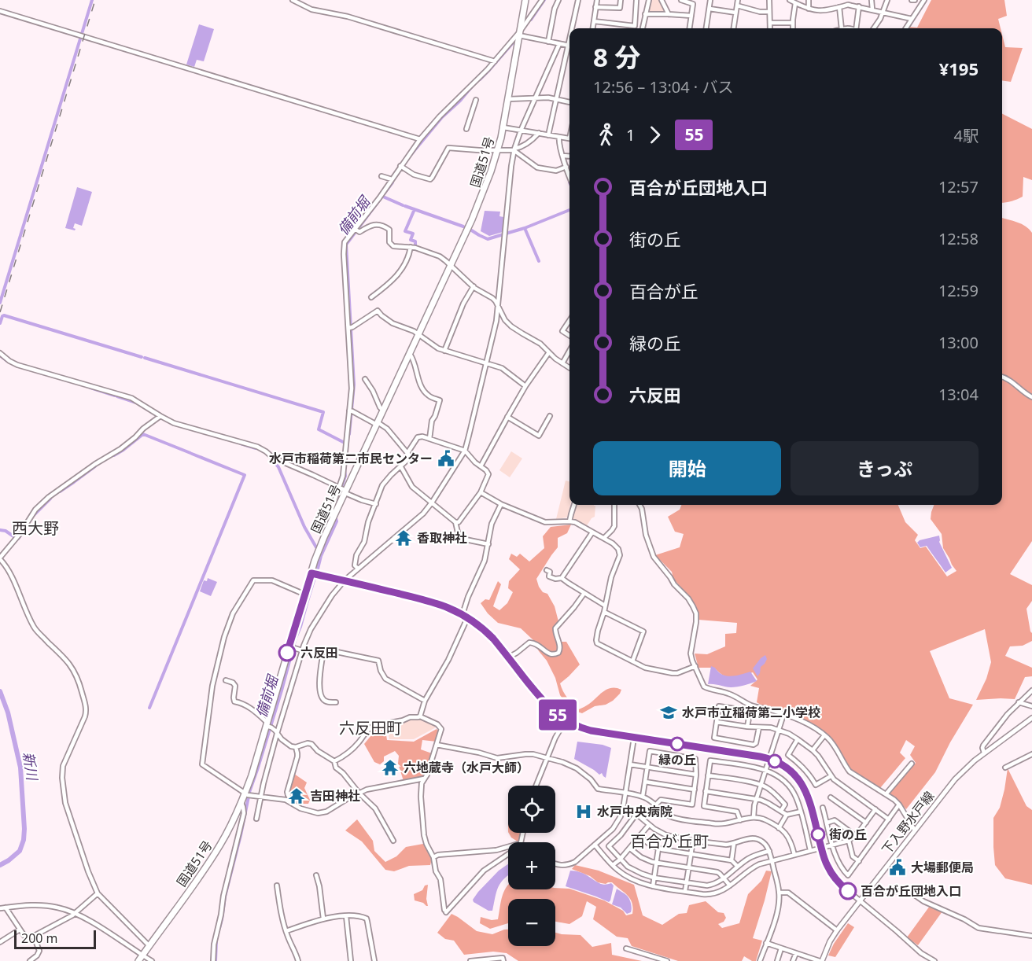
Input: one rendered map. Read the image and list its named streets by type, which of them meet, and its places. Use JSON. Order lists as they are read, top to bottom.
{
  "streets": {
    "highway": ["国道51号"],
    "main road": ["下入野水戸線"]
  },
  "districts": ["西大野", "六反田町", "百合が丘町"],
  "water": ["備前堀", "新川"],
  "places": {
    "public building": ["水戸市稲荷第二市民センター", "大場郵便局"],
    "temple": ["香取神社", "六地蔵寺（水戸大師）", "吉田神社"],
    "other": [
      "六反田",
      "緑の丘",
      "街の丘",
      "百合が丘団地入口"
    ],
    "school or university": ["水戸市立稲荷第二小学校"],
    "hospital": ["水戸中央病院"]
  },
  "lines": ["bus line 55"],
  "scale_bar": "200 m",
  "page": {
    "on_map": "55",
    "heading": ["8 分", "12:56 – 13:04 · バス", "¥195"],
    "legs": ["1", "55", "4駅"],
    "list": [
      {
        "name": "百合が丘団地入口",
        "value": "12:57"
      },
      {
        "name": "街の丘",
        "value": "12:58"
      },
      {
        "name": "百合が丘",
        "value": "12:59"
      },
      {
        "name": "緑の丘",
        "value": "13:00"
      },
      {
        "name": "六反田",
        "value": "13:04"
      }
    ],
    "buttons": ["開始", "きっぷ"],
    "map_buttons": ["+", "−"],
    "scale": "200 m"
  }
}
